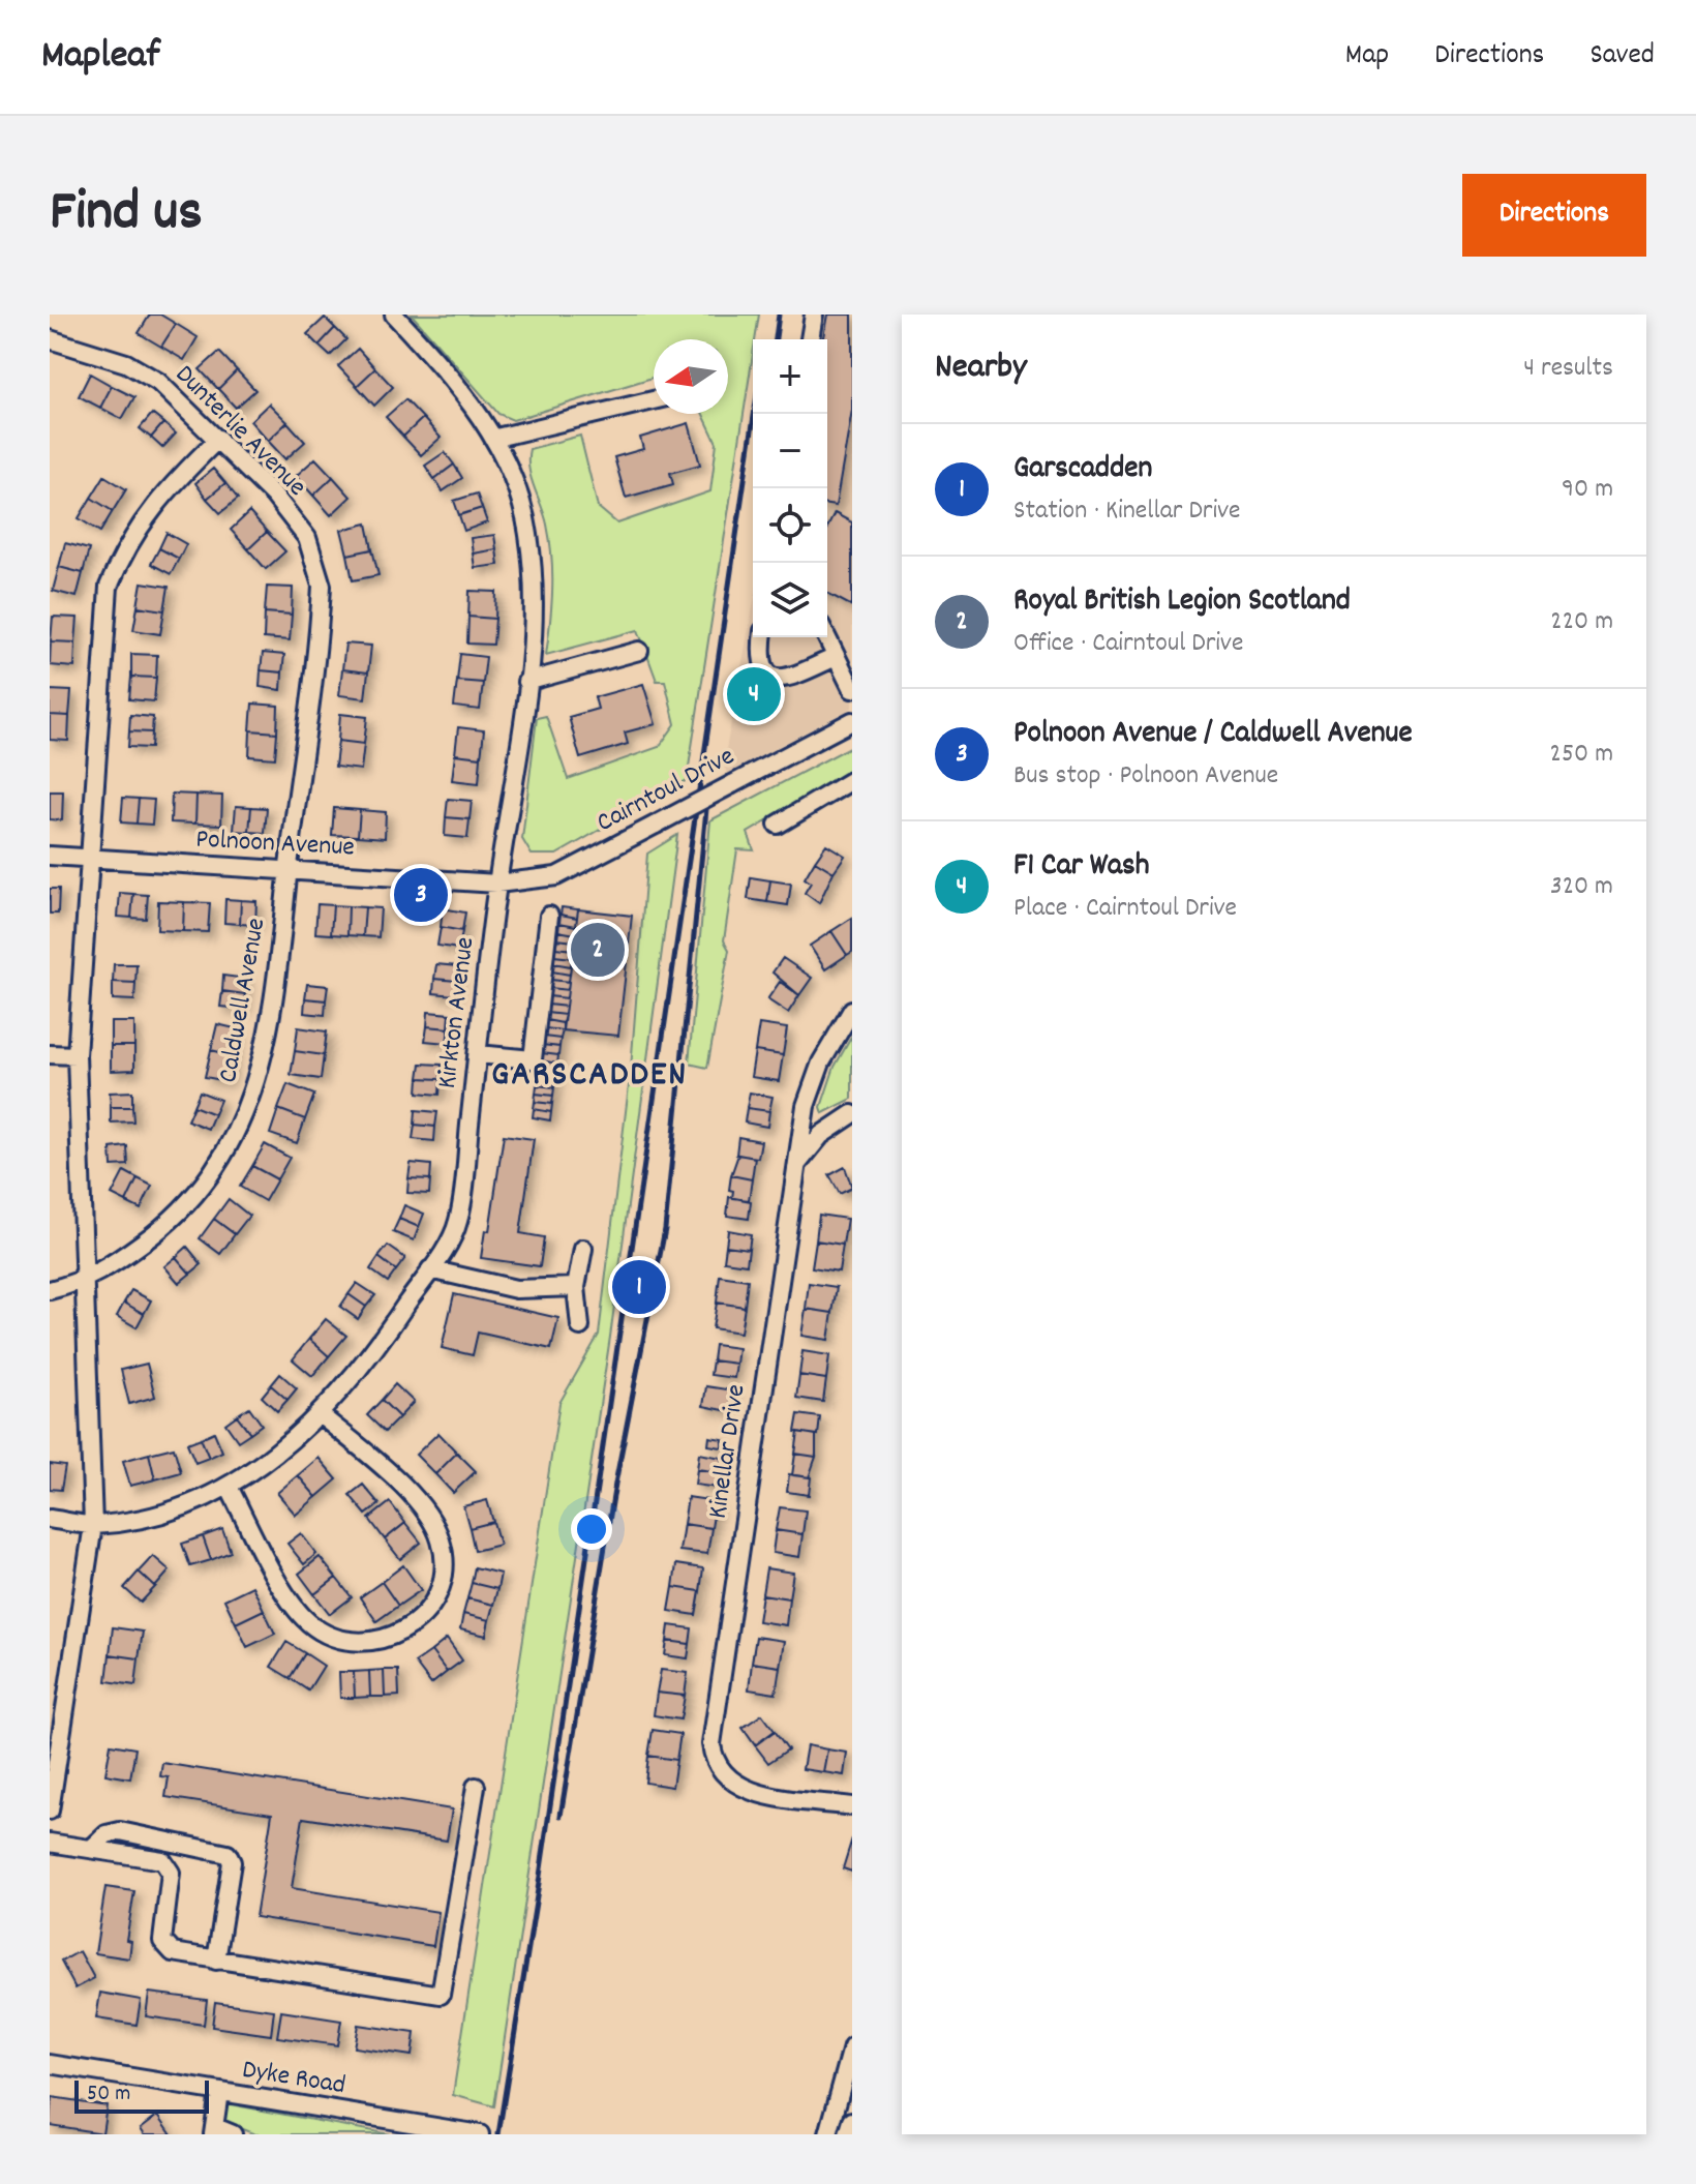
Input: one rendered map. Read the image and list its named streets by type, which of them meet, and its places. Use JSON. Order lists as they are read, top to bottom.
{
  "streets": {
    "street": [
      "Dunterlie Avenue",
      "Cairntoul Drive",
      "Polnoon Avenue",
      "Caldwell Avenue",
      "Kirkton Avenue",
      "Kinellar Drive",
      "Dyke Road"
    ]
  },
  "crossings": [
    ["Dunterlie Avenue", "Polnoon Avenue"],
    ["Dunterlie Avenue", "Caldwell Avenue"],
    ["Cairntoul Drive", "Polnoon Avenue"],
    ["Cairntoul Drive", "Kirkton Avenue"],
    ["Polnoon Avenue", "Caldwell Avenue"],
    ["Polnoon Avenue", "Kirkton Avenue"]
  ],
  "districts": ["GARSCADDEN"],
  "scale_bar": "50 m",
  "north": "left",
  "page": {
    "header": "Mapleaf",
    "nav": ["Map", "Directions", "Saved"],
    "title": "Find us",
    "buttons": "Directions",
    "heading": ["Nearby", "4 results"],
    "map_buttons": ["+", "−"],
    "list": [
      {
        "mark": "1",
        "name": "Garscadden",
        "note": "Station · Kinellar Drive",
        "value": "90 m"
      },
      {
        "mark": "2",
        "name": "Royal British Legion Scotland",
        "note": "Office · Cairntoul Drive",
        "value": "220 m"
      },
      {
        "mark": "3",
        "name": "Polnoon Avenue / Caldwell Avenue",
        "note": "Bus stop · Polnoon Avenue",
        "value": "250 m"
      },
      {
        "mark": "4",
        "name": "F1 Car Wash",
        "note": "Place · Cairntoul Drive",
        "value": "320 m"
      }
    ],
    "pins": [
      "4",
      "3",
      "2",
      "1"
    ],
    "scale": "50 m"
  }
}
